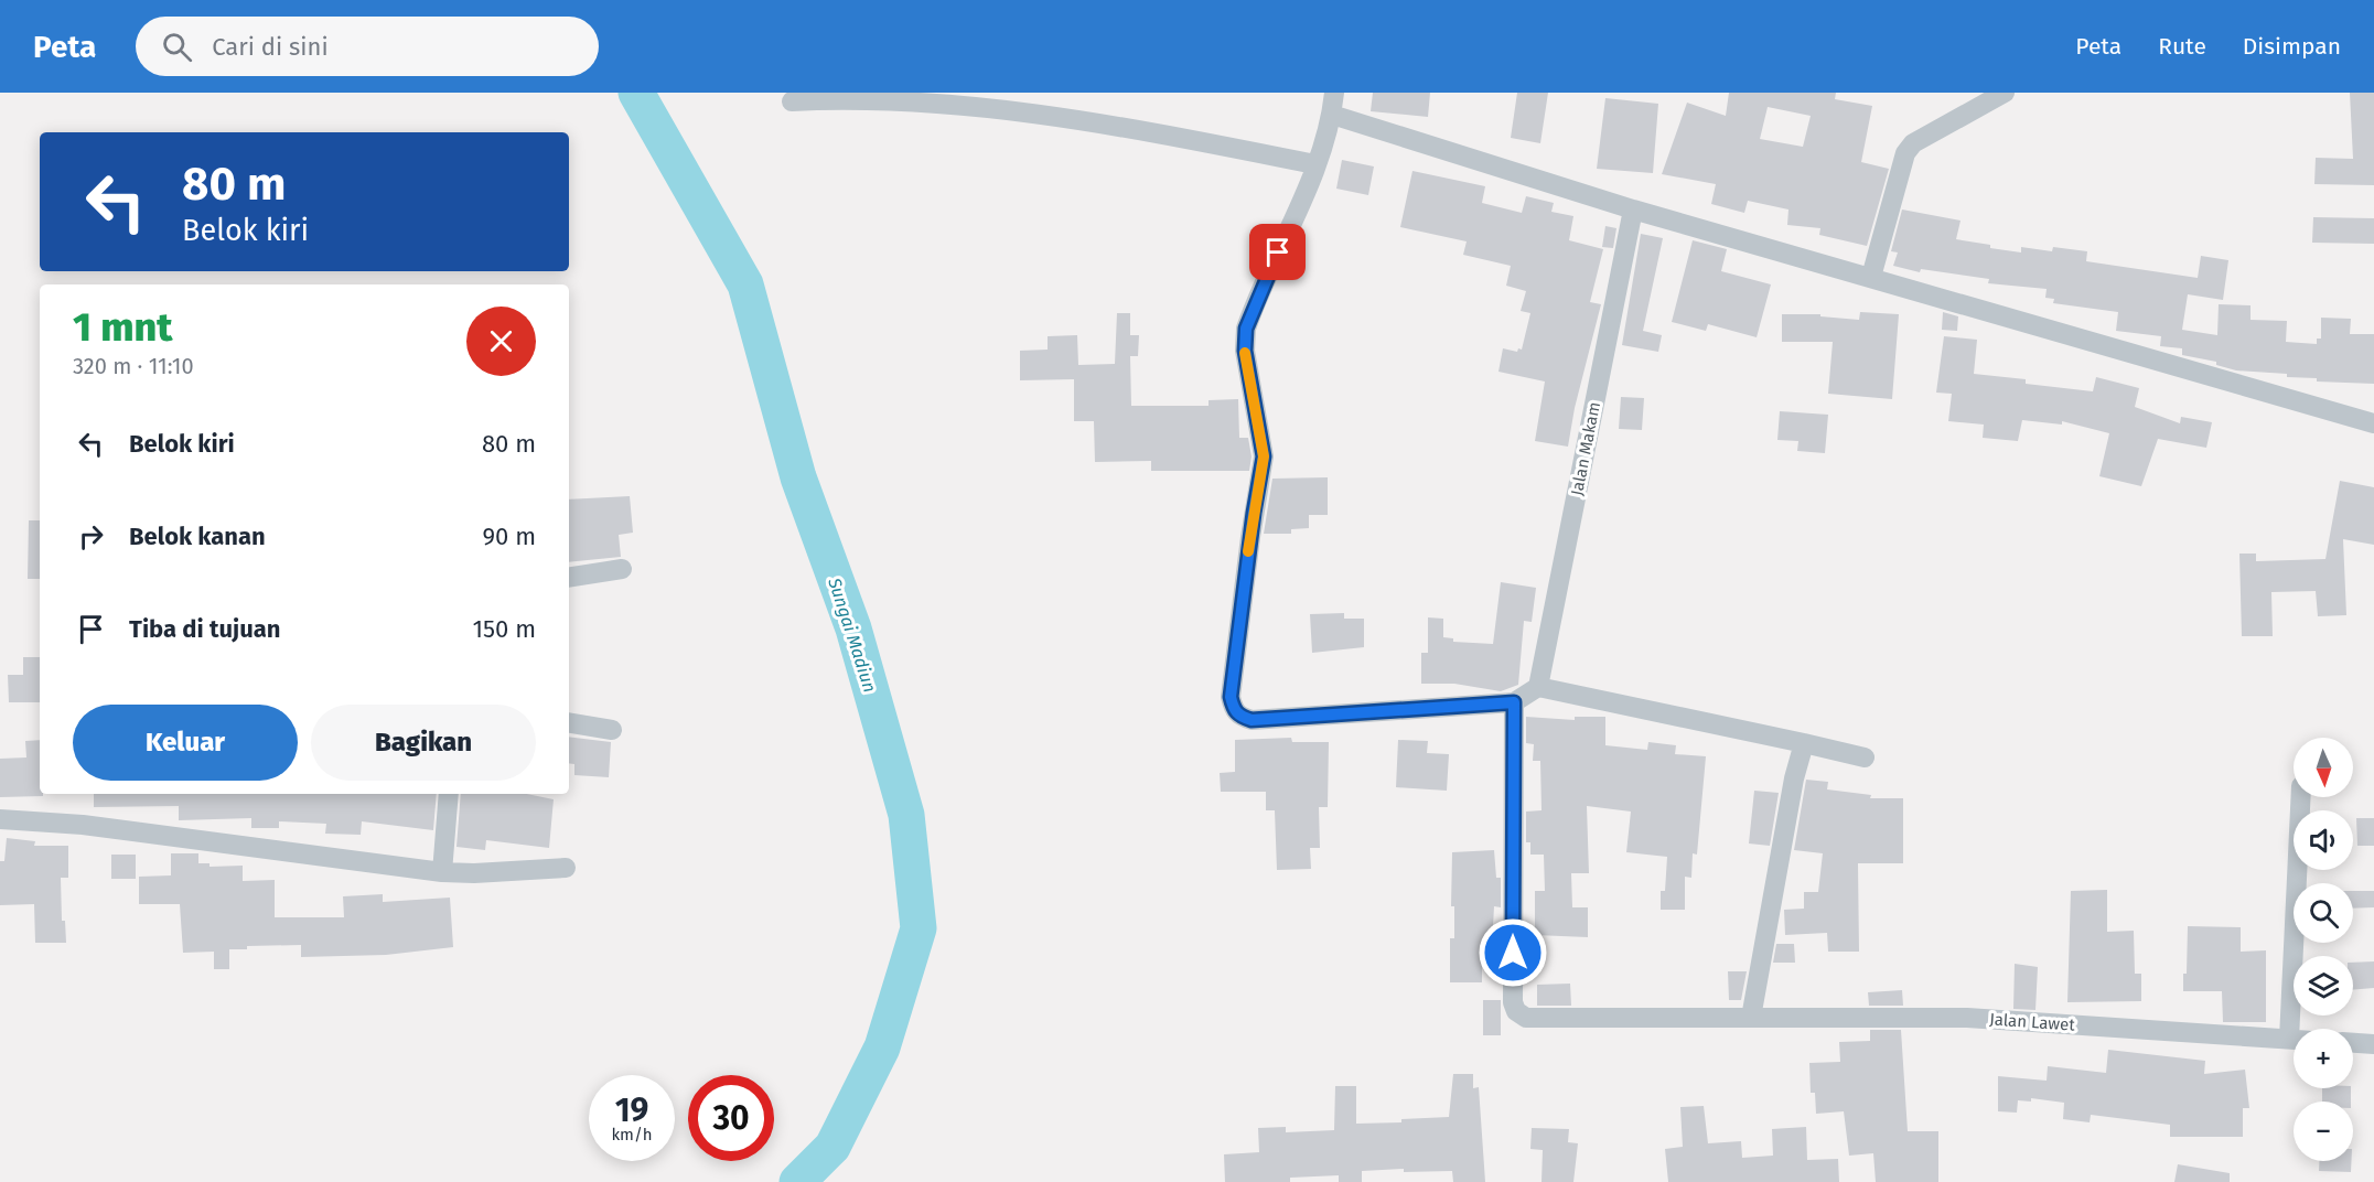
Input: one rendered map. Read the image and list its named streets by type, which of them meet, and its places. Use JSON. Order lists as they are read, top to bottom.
{
  "streets": {
    "street": ["Jalan Makam", "Jalan Lawet"]
  },
  "water": ["Sungai Madiun"],
  "north": "bottom",
  "page": {
    "header": "Peta",
    "search": "Cari di sini",
    "nav": ["Peta", "Rute", "Disimpan"],
    "turn": ["80 m", "Belok kiri"],
    "heading": ["1 mnt", "320 m · 11:10"],
    "list": [
      {
        "name": "Belok kiri",
        "value": "80 m"
      },
      {
        "name": "Belok kanan",
        "value": "90 m"
      },
      {
        "name": "Tiba di tujuan",
        "value": "150 m"
      }
    ],
    "buttons": ["Keluar", "Bagikan"],
    "map_buttons": ["+", "−"],
    "speed": "19 km/h",
    "limit": "30"
  }
}
